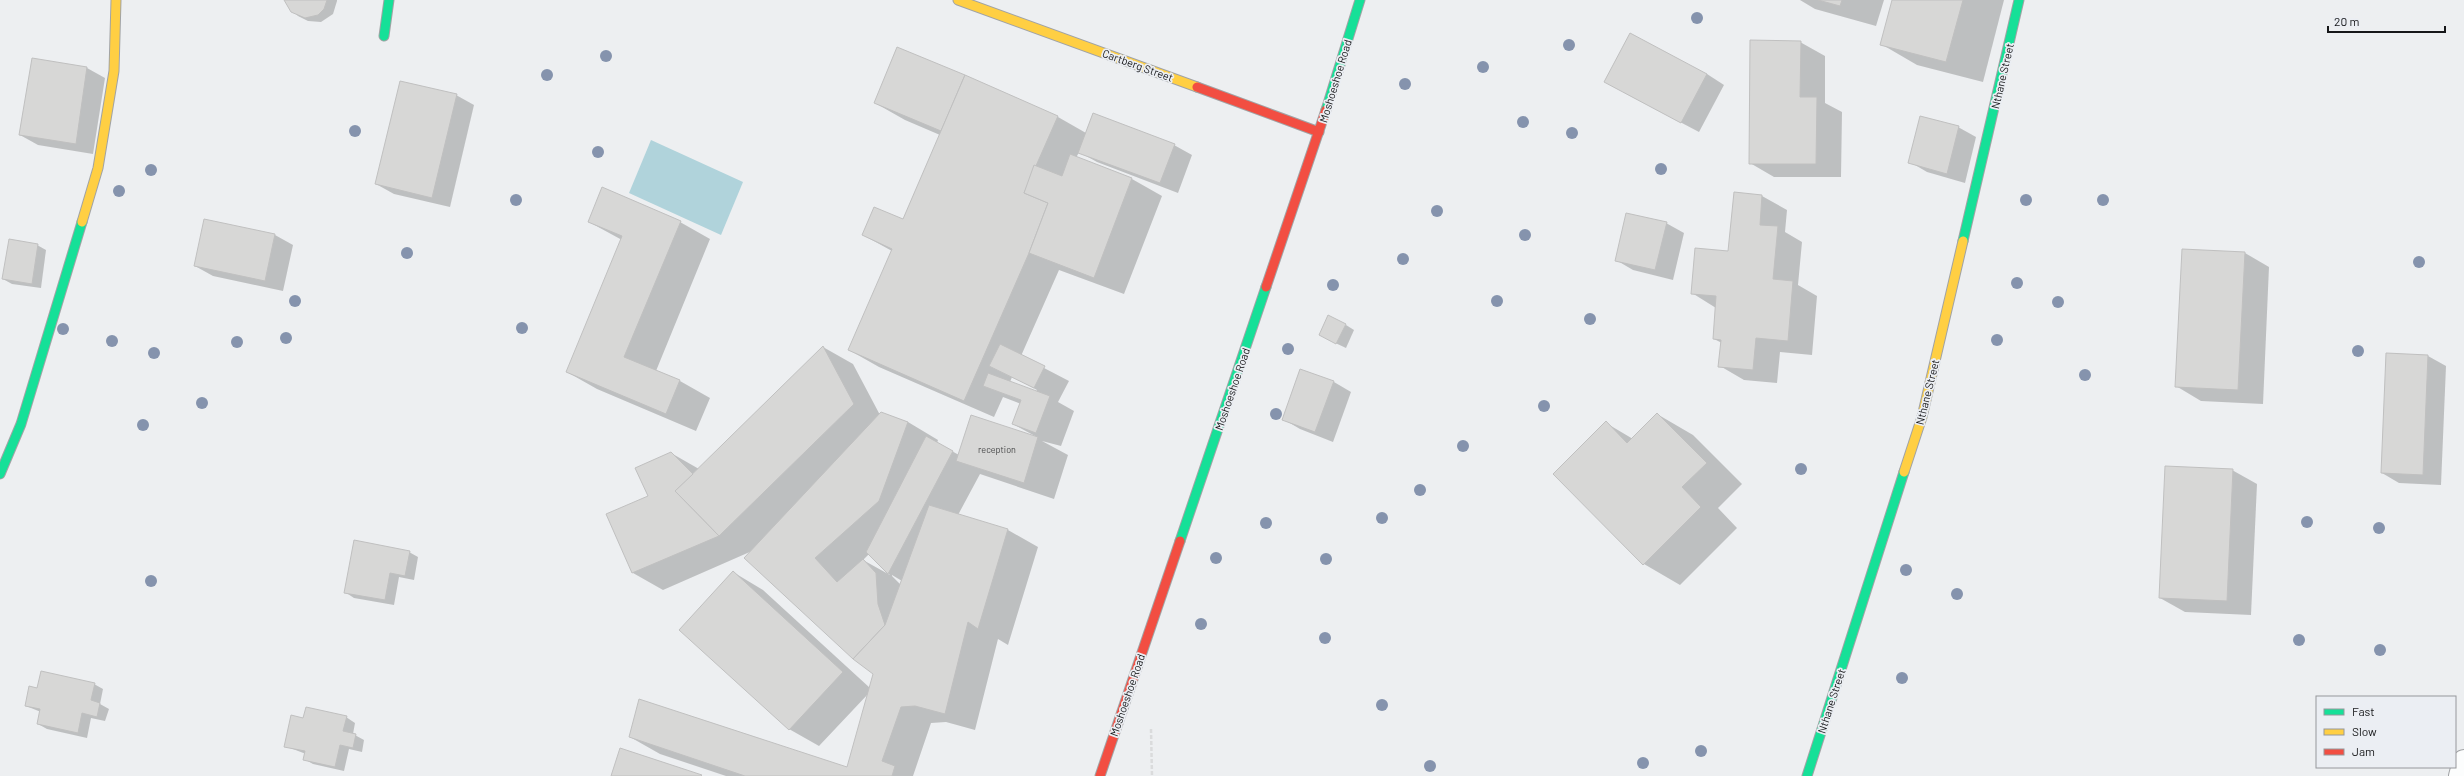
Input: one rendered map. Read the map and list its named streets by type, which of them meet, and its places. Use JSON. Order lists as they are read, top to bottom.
{
  "streets": {
    "street": ["Cartberg Street", "Nthane Street", "Moshoeshoe Road"]
  },
  "crossings": [
    ["Cartberg Street", "Moshoeshoe Road"]
  ],
  "house_numbers": ["reception"],
  "legend": ["Fast", "Slow", "Jam"],
  "scale_bar": "20 m"
}
